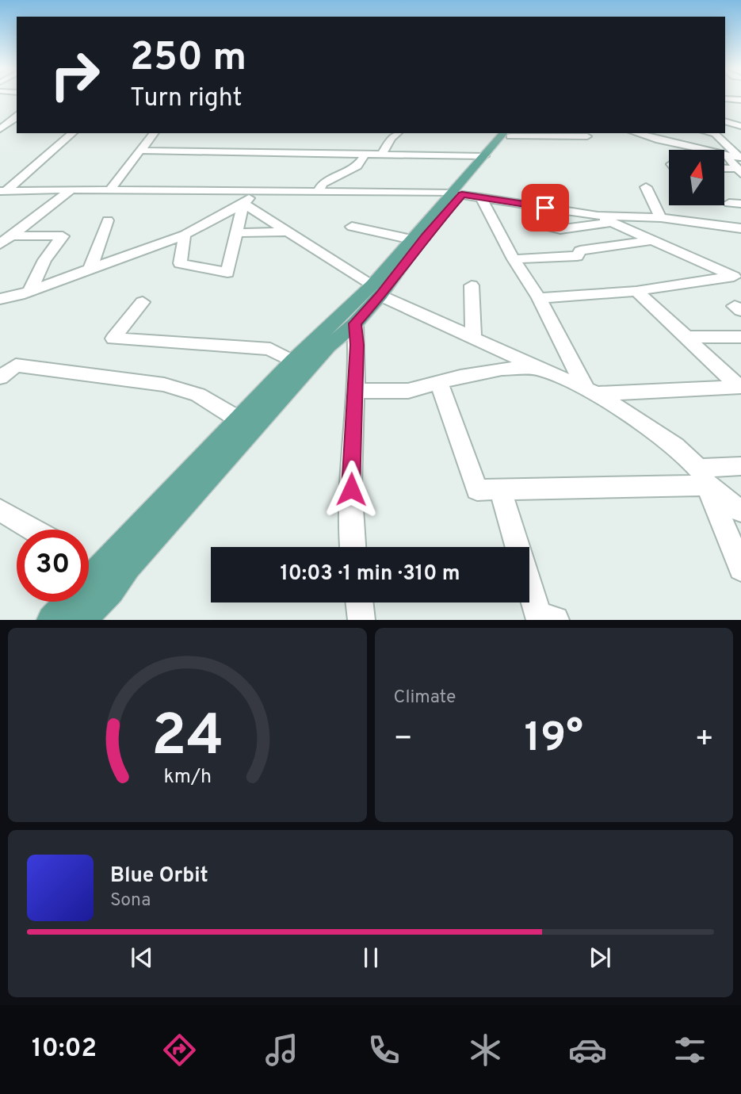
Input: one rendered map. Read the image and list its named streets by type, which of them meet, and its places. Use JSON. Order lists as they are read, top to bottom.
{
  "north": "top",
  "page": {
    "turn": ["250 m", "Turn right"],
    "limit": "30",
    "trip": "10:03 · 1 min · 310 m",
    "tile": "Climate",
    "heat": ["−", "19°", "+"],
    "song": ["Blue Orbit", "Sona"],
    "tabs": "10:02",
    "gauge": ["24", "km/h"]
  }
}
